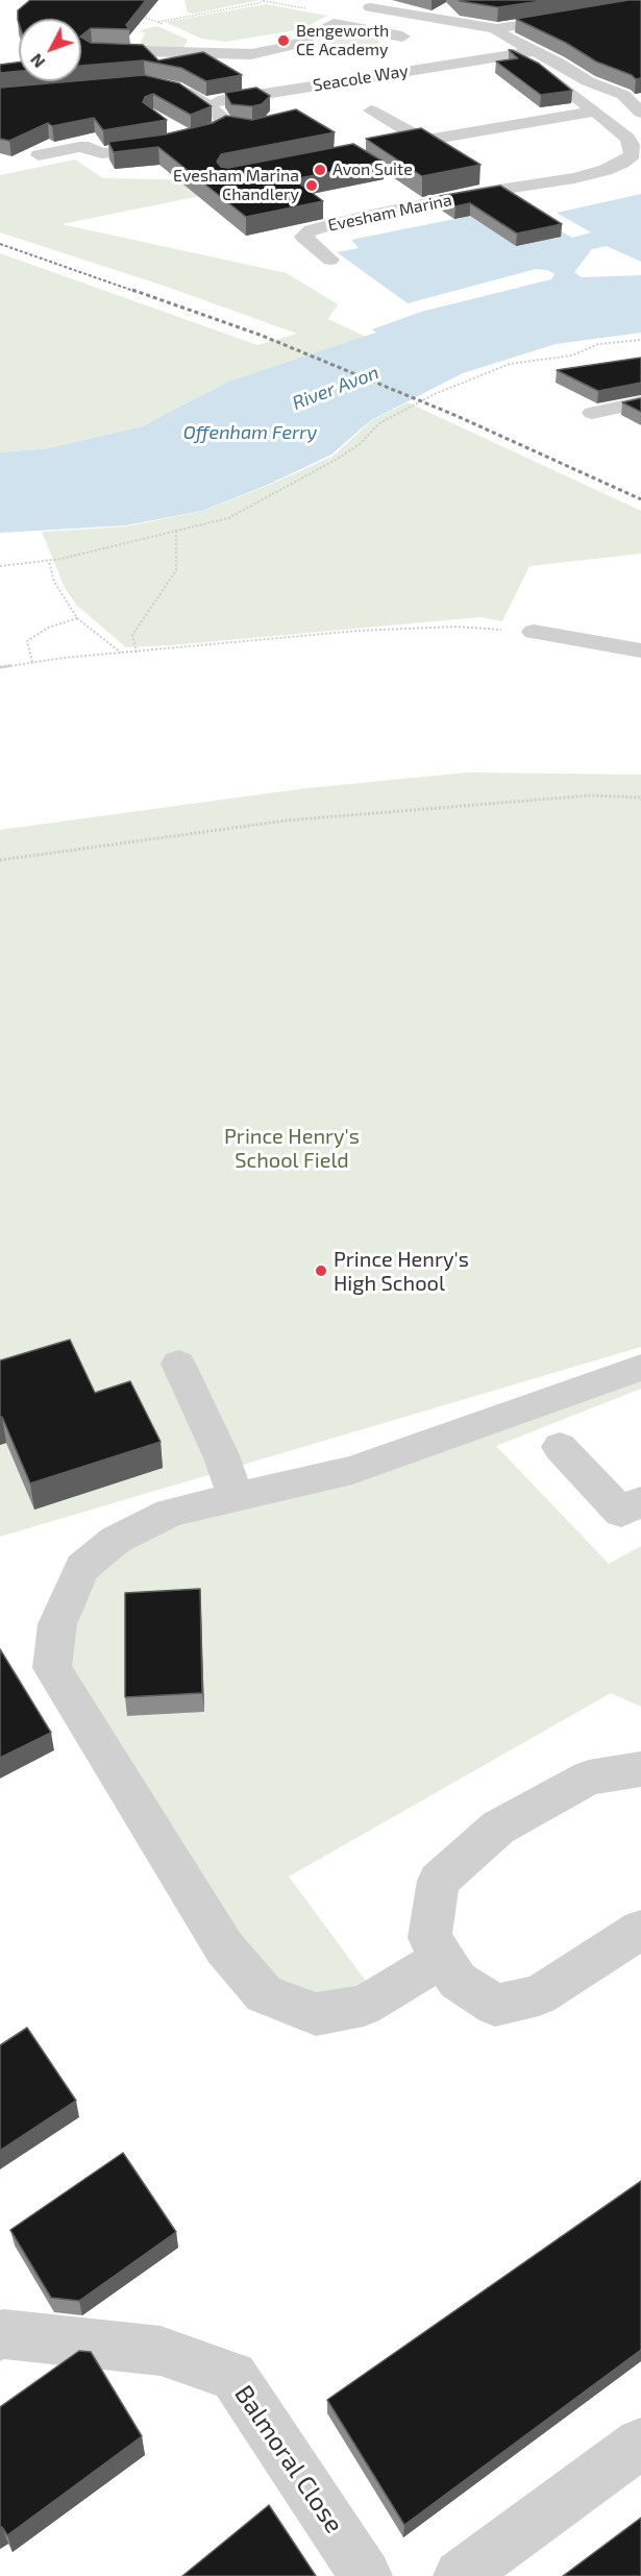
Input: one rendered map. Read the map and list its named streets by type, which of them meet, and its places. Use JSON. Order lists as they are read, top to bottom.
{
  "streets": {
    "street": ["Seacole Way", "Evesham Marina", "Balmoral Close"]
  },
  "crossings": [
    ["Seacole Way", "Evesham Marina"]
  ],
  "water": ["River Avon", "Offenham Ferry"],
  "parks": ["Prince Henry's School Field"],
  "places": [
    "Bengeworth CE Academy",
    "Avon Suite",
    "Evesham Marina Chandlery",
    "Prince Henry's High School"
  ],
  "north": "bottom left"
}
